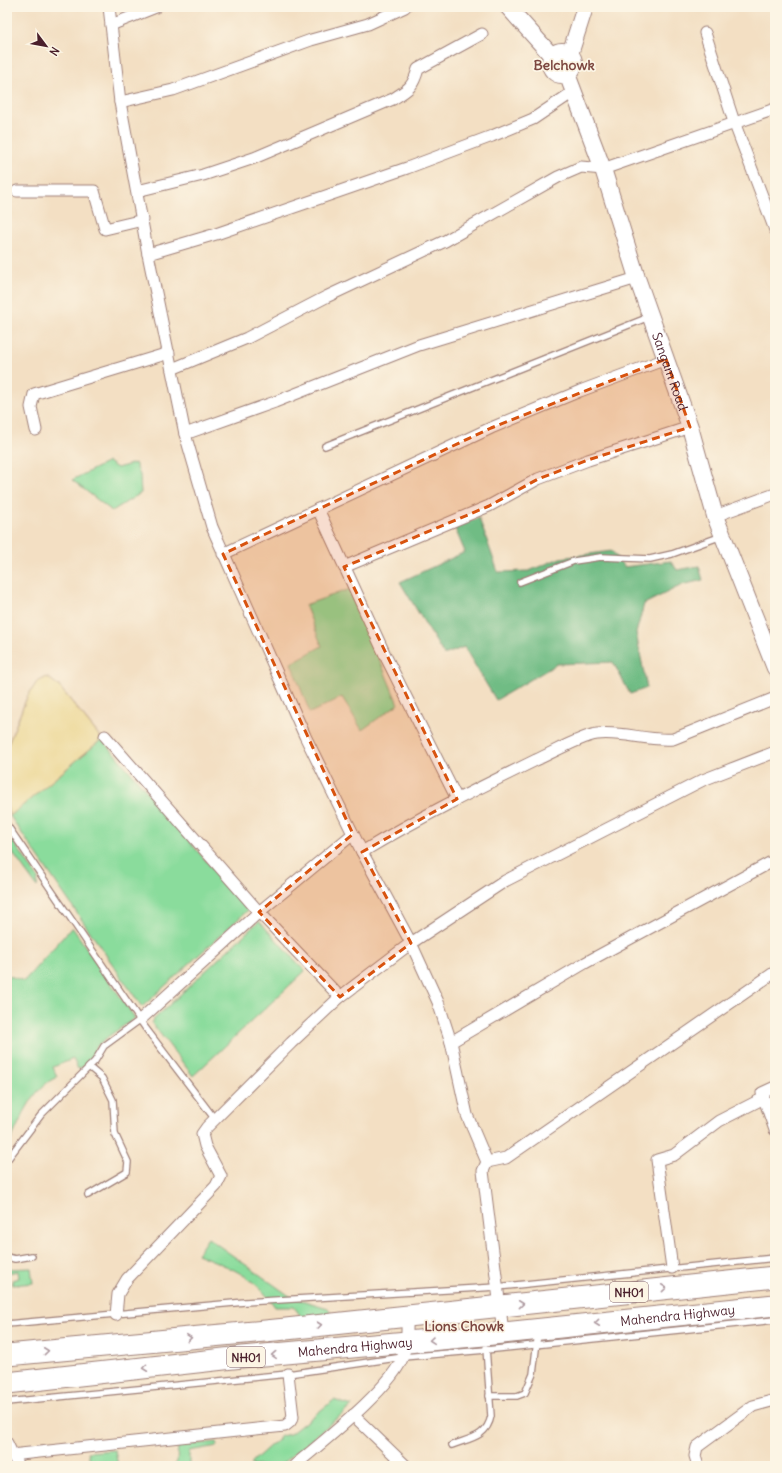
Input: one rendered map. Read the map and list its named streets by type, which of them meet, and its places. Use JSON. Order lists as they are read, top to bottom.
{
  "streets": {
    "highway": ["NH01", "Mahendra Highway"],
    "street": ["Sangam Road"]
  },
  "districts": ["Belchowk", "Lions Chowk"],
  "north": "bottom right"
}
